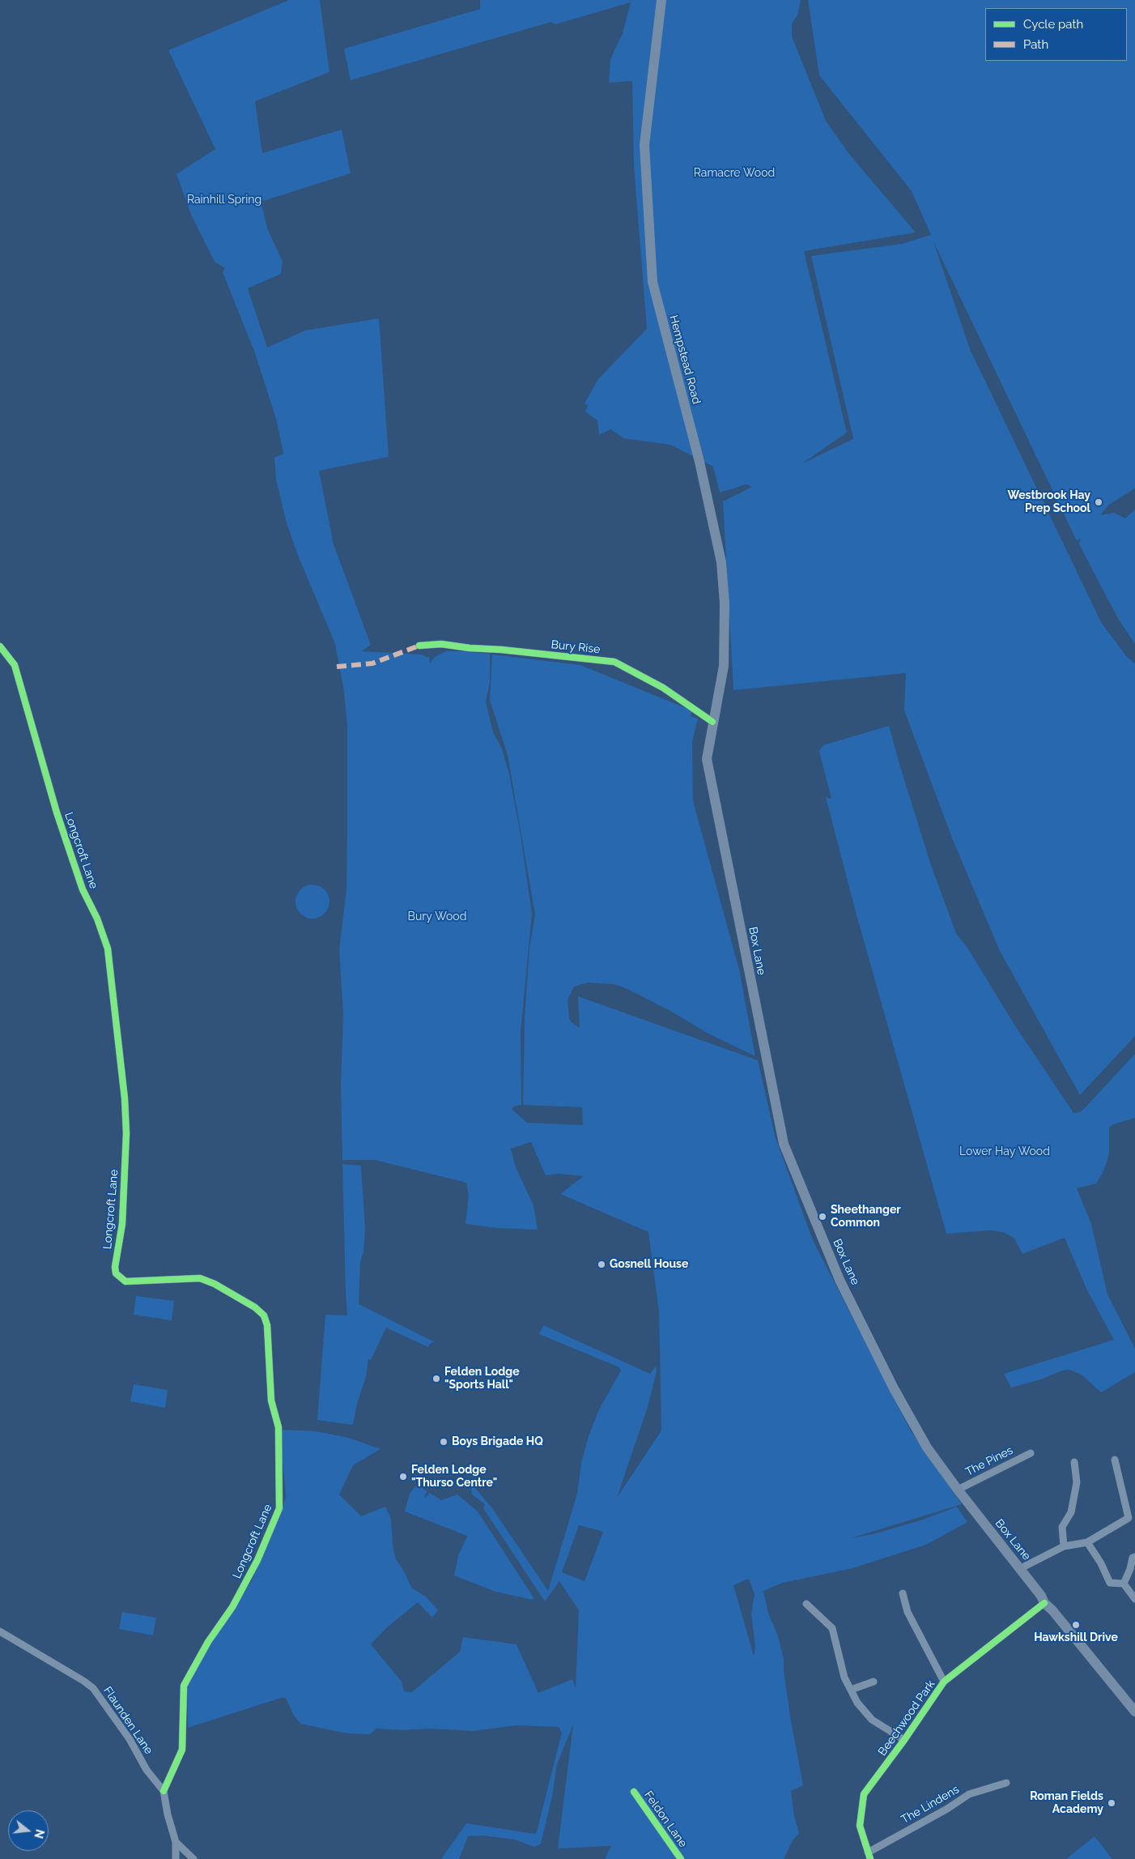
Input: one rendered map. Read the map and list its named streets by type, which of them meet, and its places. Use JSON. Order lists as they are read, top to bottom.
{
  "streets": {
    "main road": ["Hempstead Road", "Box Lane"],
    "street": [
      "Bury Rise",
      "Longcroft Lane",
      "The Pines",
      "Beechwood Park",
      "Flaunden Lane",
      "The Lindens",
      "Feldon Lane"
    ]
  },
  "crossings": [
    ["Hempstead Road", "Bury Rise"],
    ["Hempstead Road", "Box Lane"],
    ["Bury Rise", "Box Lane"],
    ["Longcroft Lane", "Flaunden Lane"],
    ["Box Lane", "The Pines"],
    ["Box Lane", "Beechwood Park"],
    ["Beechwood Park", "The Lindens"]
  ],
  "parks": [
    "Ramacre Wood",
    "Rainhill Spring",
    "Bury Wood",
    "Lower Hay Wood"
  ],
  "places": [
    "Westbrook Hay Prep School",
    "Sheethanger Common",
    "Gosnell House",
    "Felden Lodge \"Sports Hall\"",
    "Boys Brigade HQ",
    "Felden Lodge \"Thurso Centre\"",
    "Hawkshill Drive",
    "Roman Fields Academy"
  ],
  "legend": ["Cycle path", "Path"],
  "north": "right"
}
